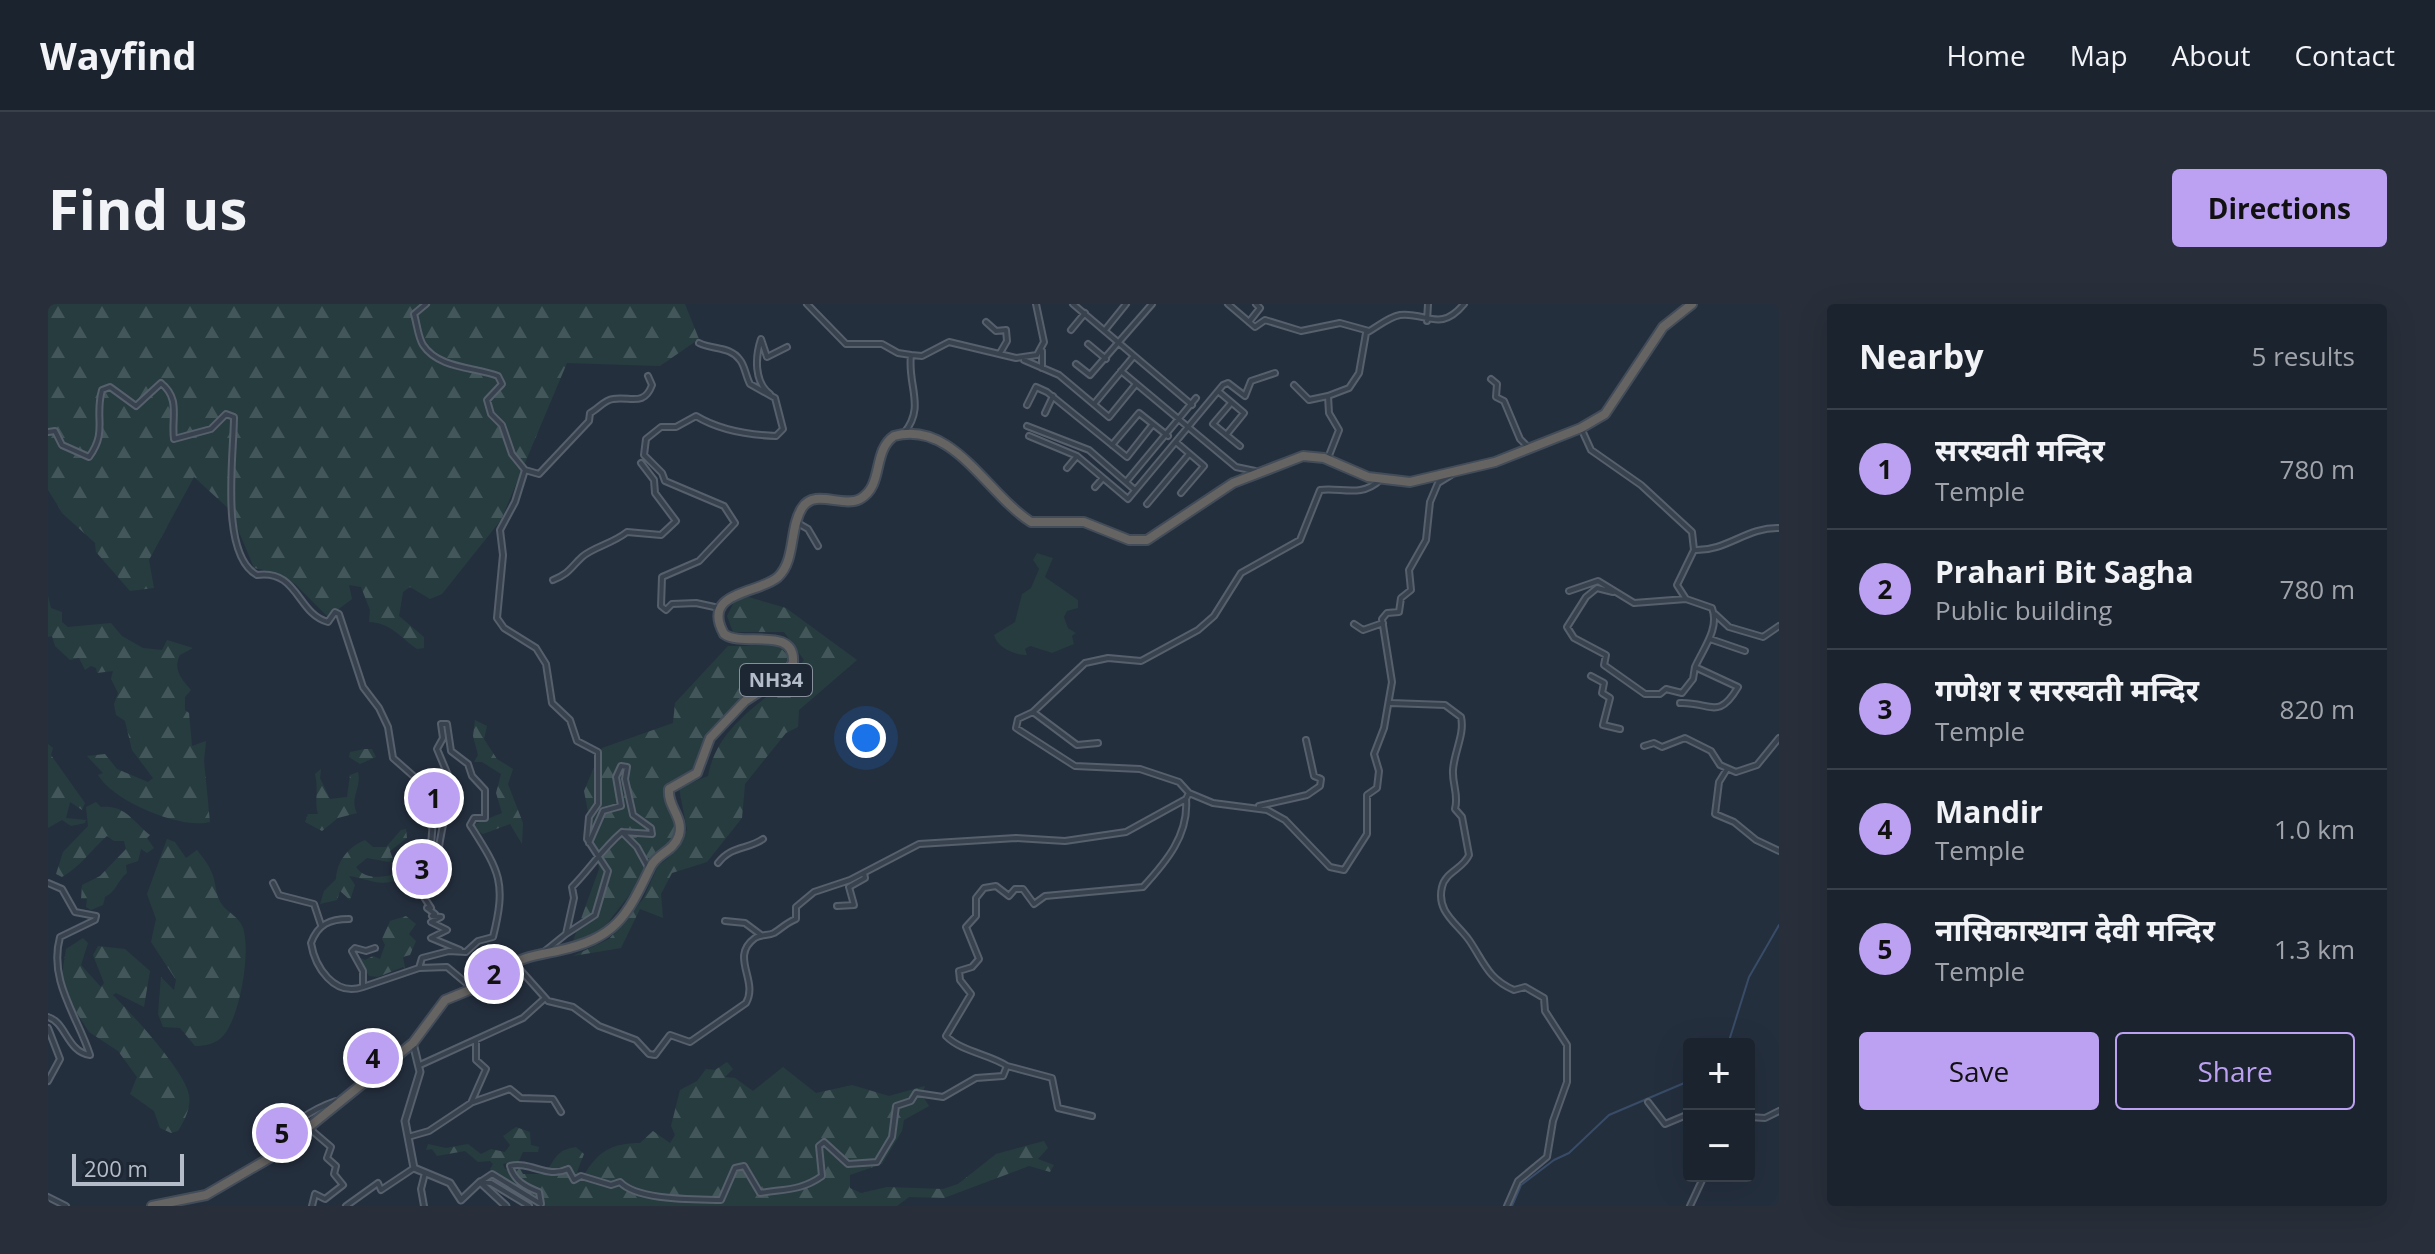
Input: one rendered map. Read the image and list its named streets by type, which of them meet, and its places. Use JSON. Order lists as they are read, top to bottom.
{
  "streets": {
    "highway": ["NH34"]
  },
  "scale_bar": "200 m",
  "page": {
    "header": "Wayfind",
    "nav": [
      "Home",
      "Map",
      "About",
      "Contact"
    ],
    "buttons": [
      "Directions",
      ["Save", "Share"]
    ],
    "title": "Find us",
    "heading": ["Nearby", "5 results"],
    "list": [
      {
        "mark": "1",
        "name": "सरस्वती मन्दिर",
        "note": "Temple",
        "value": "780 m"
      },
      {
        "mark": "2",
        "name": "Prahari Bit Sagha",
        "note": "Public building",
        "value": "780 m"
      },
      {
        "mark": "3",
        "name": "गणेश र सरस्वती मन्दिर",
        "note": "Temple",
        "value": "820 m"
      },
      {
        "mark": "4",
        "name": "Mandir",
        "note": "Temple",
        "value": "1.0 km"
      },
      {
        "mark": "5",
        "name": "नासिकास्थान देवी मन्दिर",
        "note": "Temple",
        "value": "1.3 km"
      }
    ],
    "pins": [
      "1",
      "3",
      "2",
      "4",
      "5"
    ],
    "map_buttons": ["+", "−"],
    "scale": "200 m"
  }
}
